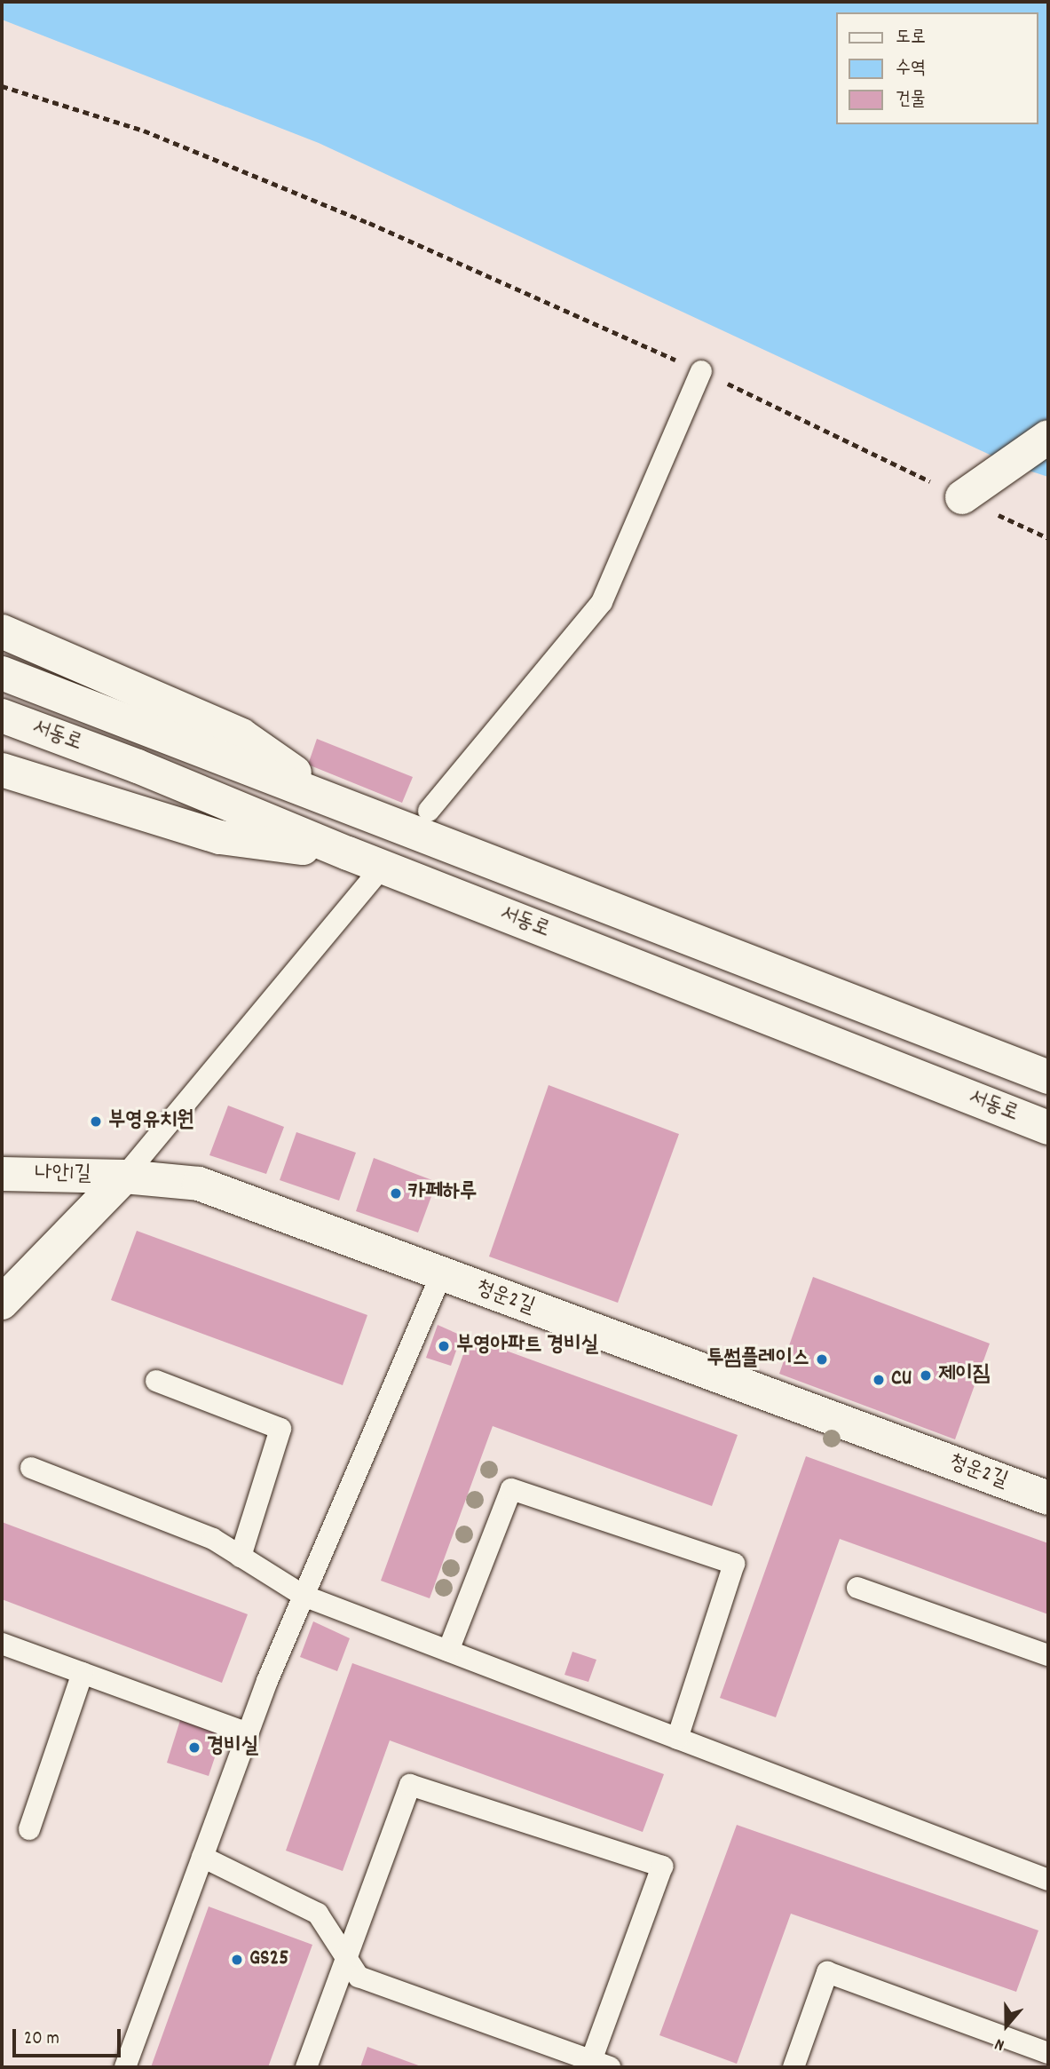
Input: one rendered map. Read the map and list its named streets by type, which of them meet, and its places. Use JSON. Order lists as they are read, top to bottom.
{
  "streets": {
    "main road": ["서동로", "나안1길", "청운2길"]
  },
  "crossings": [
    ["나안1길", "청운2길"]
  ],
  "places": [
    "부영유치원",
    "카페하루",
    "부영아파트 경비실",
    "투썸플레이스",
    "제이짐",
    "CU",
    "경비실",
    "GS25"
  ],
  "legend": ["도로", "수역", "건물"],
  "scale_bar": "20 m",
  "north": "bottom"
}
